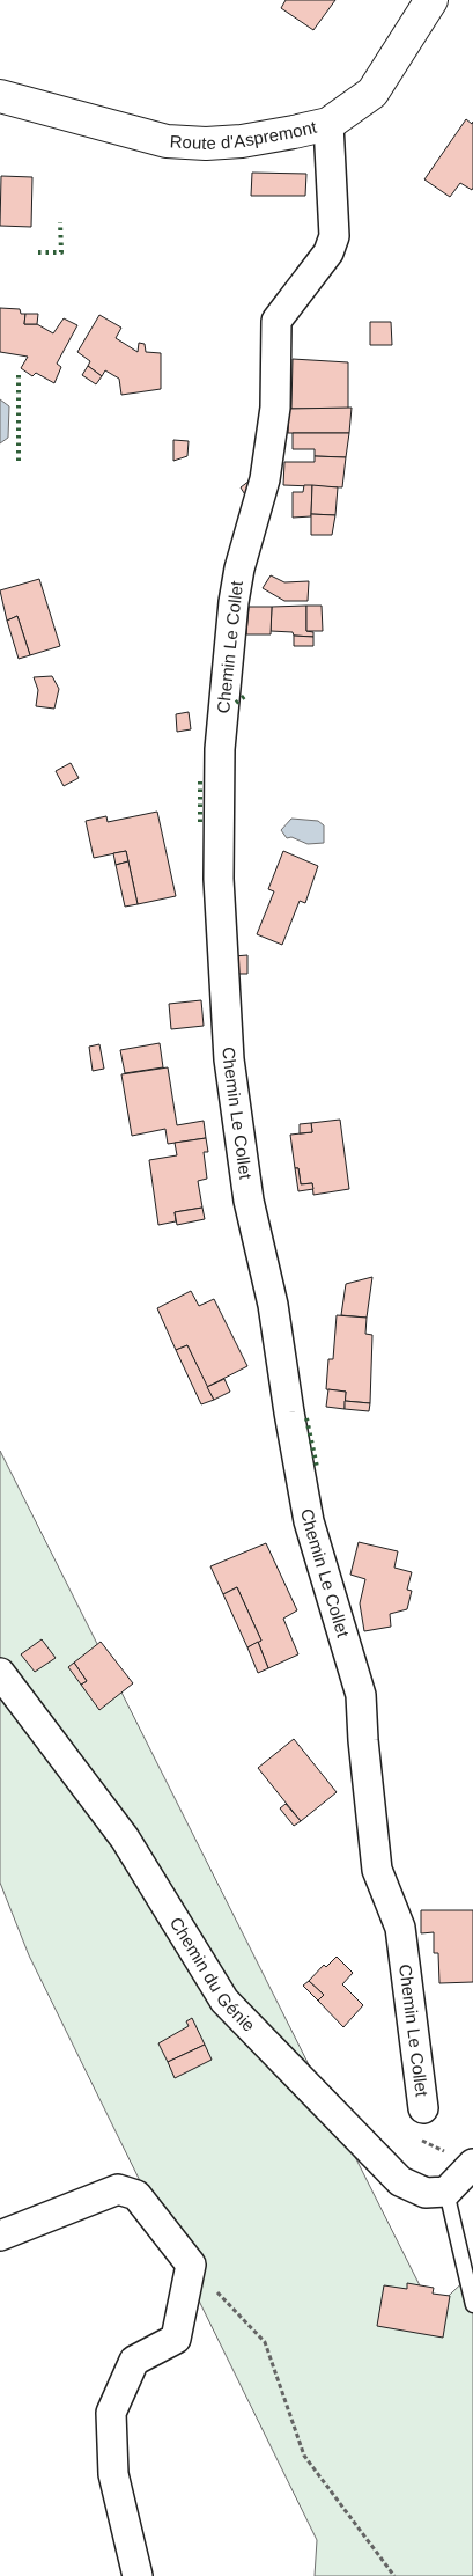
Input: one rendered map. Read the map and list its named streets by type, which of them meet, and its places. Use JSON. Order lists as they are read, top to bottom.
{
  "streets": {
    "street": ["Route d'Aspremont", "Chemin Le Collet", "Chemin du Génie"]
  },
  "crossings": [
    ["Route d'Aspremont", "Chemin Le Collet"]
  ]
}
